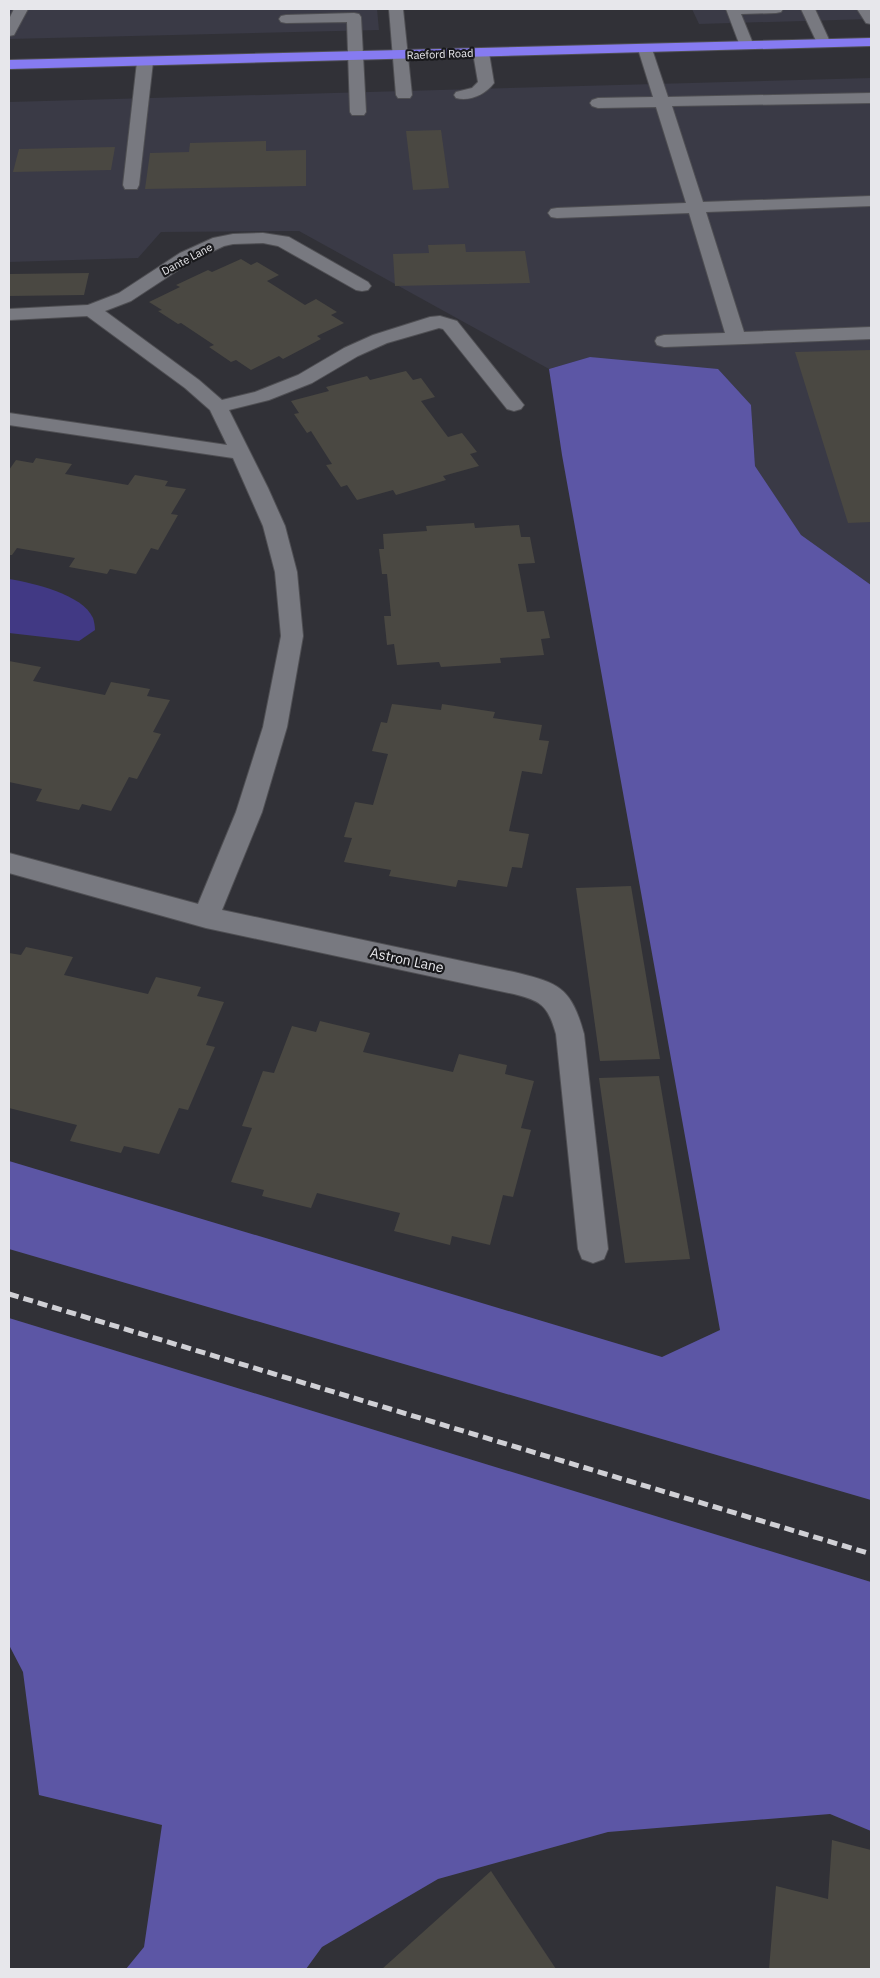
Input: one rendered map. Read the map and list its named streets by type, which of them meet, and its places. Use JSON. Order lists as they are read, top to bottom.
{
  "streets": {
    "highway": ["Raeford Road"],
    "street": ["Dante Lane", "Astron Lane"]
  }
}
